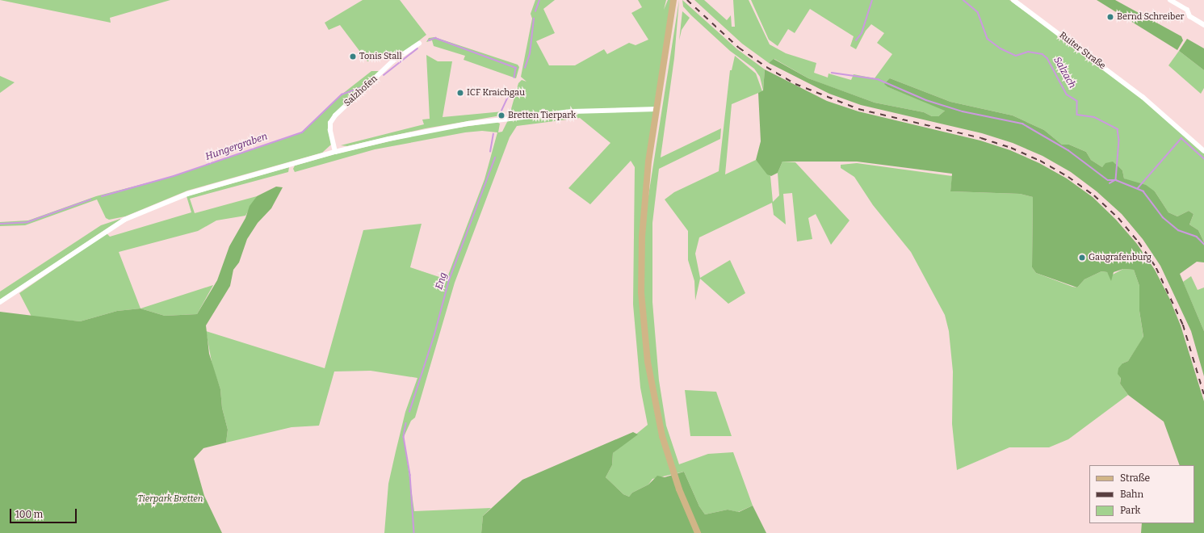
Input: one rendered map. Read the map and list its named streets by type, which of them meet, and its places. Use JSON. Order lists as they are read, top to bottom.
{
  "streets": {
    "street": ["Ruiter Straße", "Salzhofen"]
  },
  "water": ["Salzach", "Hungergraben", "Eng"],
  "parks": ["Tierpark Bretten"],
  "places": [
    "Bernd Schreiber",
    "Tonis Stall",
    "ICF Kraichgau",
    "Bretten Tierpark",
    "Gaugrafenburg"
  ],
  "legend": ["Straße", "Bahn", "Park"],
  "scale_bar": "100 m"
}
